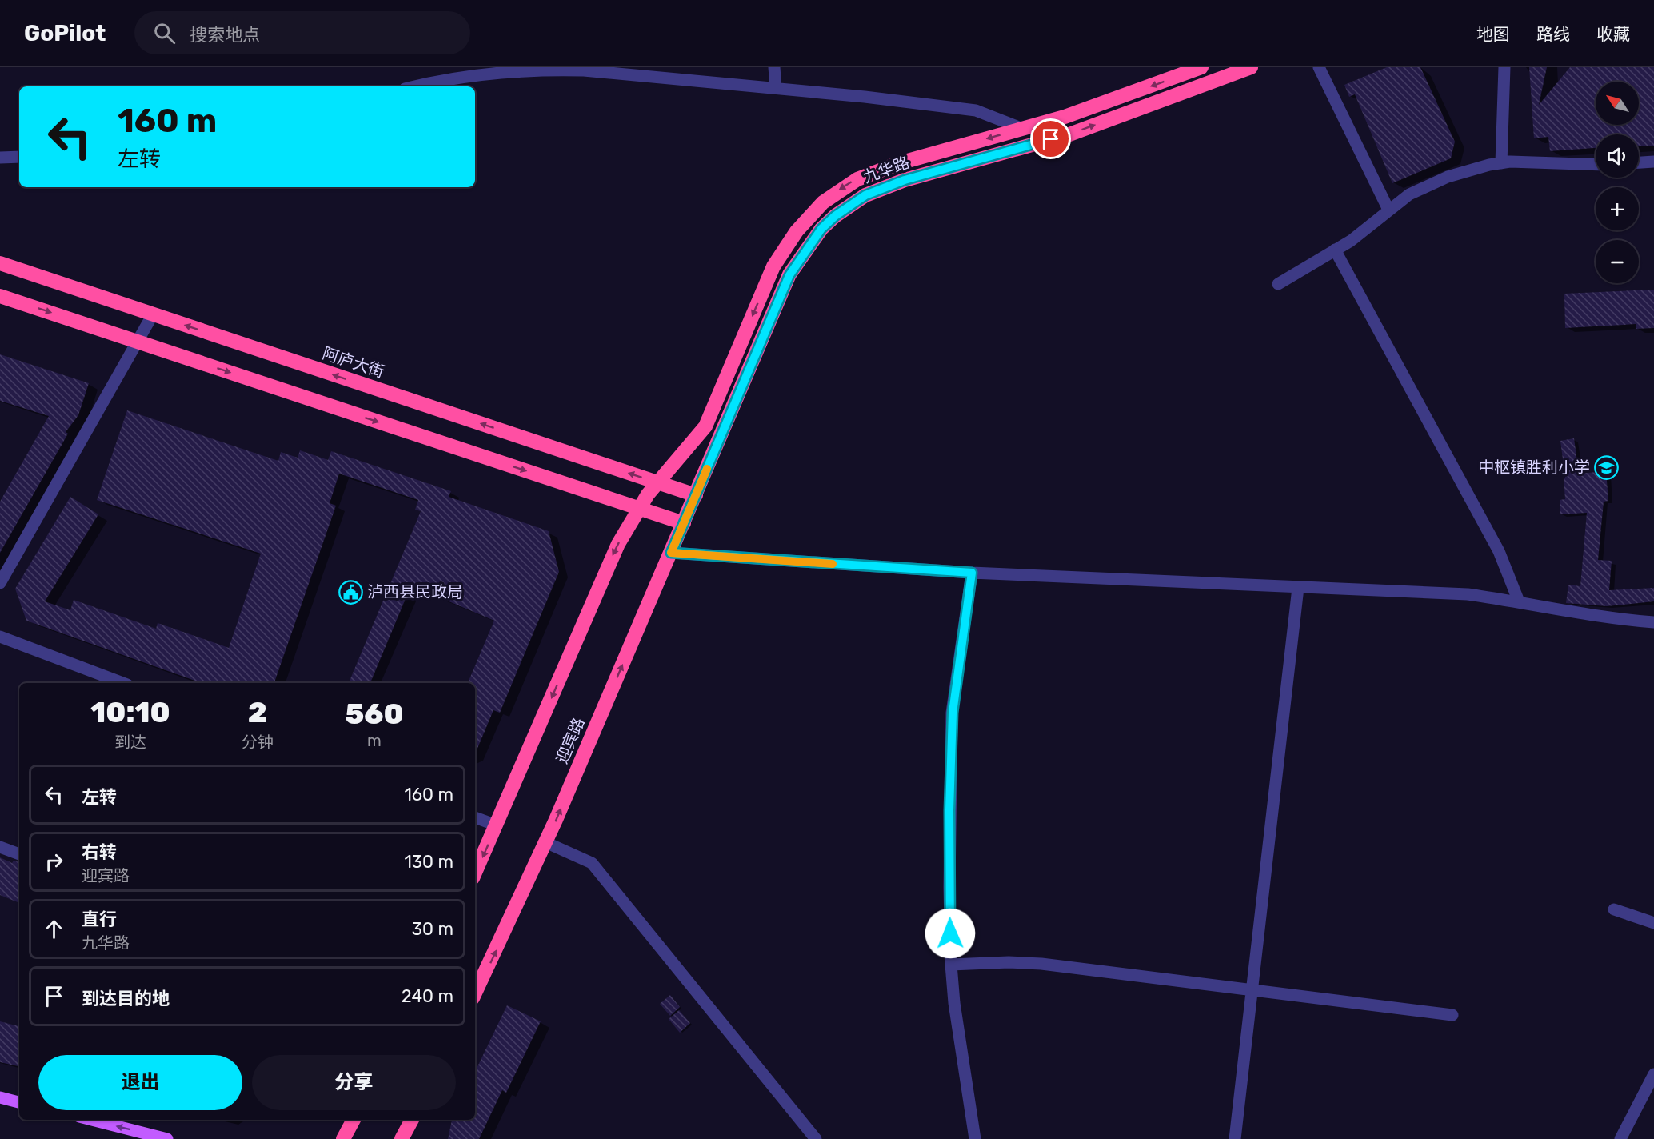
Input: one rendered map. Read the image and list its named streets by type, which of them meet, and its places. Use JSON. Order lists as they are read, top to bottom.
{
  "streets": {
    "highway": ["九华路", "阿庐大街", "迎宾路"]
  },
  "crossings": [
    ["九华路", "阿庐大街"],
    ["九华路", "迎宾路"],
    ["阿庐大街", "迎宾路"]
  ],
  "places": {
    "school or university": ["中枢镇胜利小学"],
    "public building": ["泸西县民政局"]
  },
  "north": "top left",
  "page": {
    "header": "GoPilot",
    "search": "搜索地点",
    "nav": ["地图", "路线", "收藏"],
    "map_buttons": ["+", "−"],
    "turn": ["160 m", "左转"],
    "eta": [
      "10:10",
      "到达",
      "2",
      "分钟",
      "560",
      "m"
    ],
    "list": [
      {
        "name": "左转",
        "value": "160 m"
      },
      {
        "name": "右转",
        "note": "迎宾路",
        "value": "130 m"
      },
      {
        "name": "直行",
        "note": "九华路",
        "value": "30 m"
      },
      {
        "name": "到达目的地",
        "value": "240 m"
      }
    ],
    "buttons": ["退出", "分享"]
  }
}
